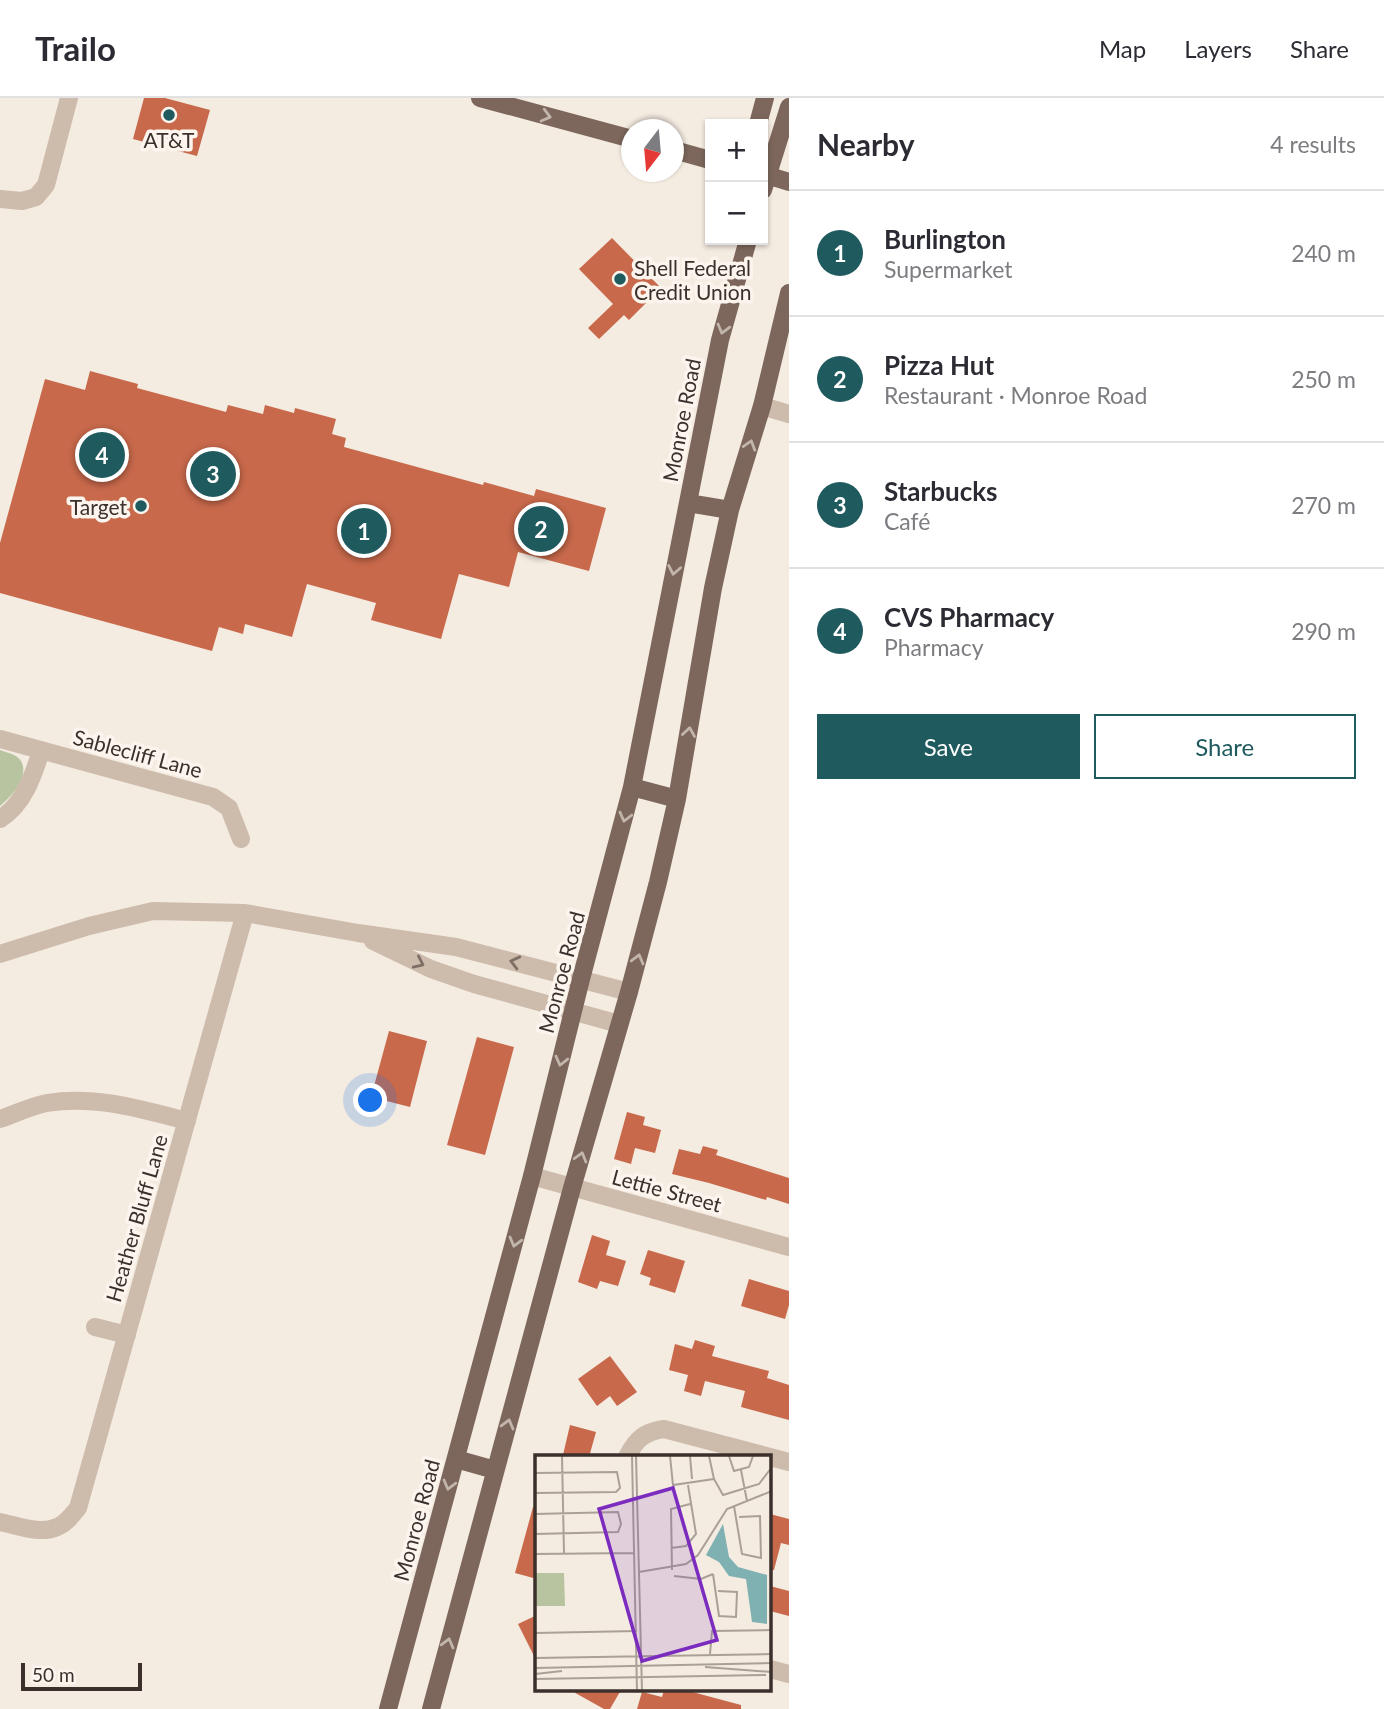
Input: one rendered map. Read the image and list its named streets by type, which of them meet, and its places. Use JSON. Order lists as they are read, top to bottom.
{
  "streets": {
    "main road": ["Monroe Road"],
    "street": ["Sablecliff Lane", "Lettie Street", "Heather Bluff Lane"]
  },
  "crossings": [
    ["Monroe Road", "Lettie Street"]
  ],
  "places": ["AT&T", "Shell Federal Credit Union", "Target"],
  "scale_bar": "50 m",
  "north": "bottom",
  "page": {
    "header": "Trailo",
    "nav": ["Map", "Layers", "Share"],
    "heading": ["Nearby", "4 results"],
    "map_buttons": ["+", "−"],
    "list": [
      {
        "mark": "1",
        "name": "Burlington",
        "note": "Supermarket",
        "value": "240 m"
      },
      {
        "mark": "2",
        "name": "Pizza Hut",
        "note": "Restaurant · Monroe Road",
        "value": "250 m"
      },
      {
        "mark": "3",
        "name": "Starbucks",
        "note": "Café",
        "value": "270 m"
      },
      {
        "mark": "4",
        "name": "CVS Pharmacy",
        "note": "Pharmacy",
        "value": "290 m"
      }
    ],
    "pins": [
      "4",
      "3",
      "2",
      "1"
    ],
    "buttons": ["Save", "Share"],
    "scale": "50 m"
  }
}
